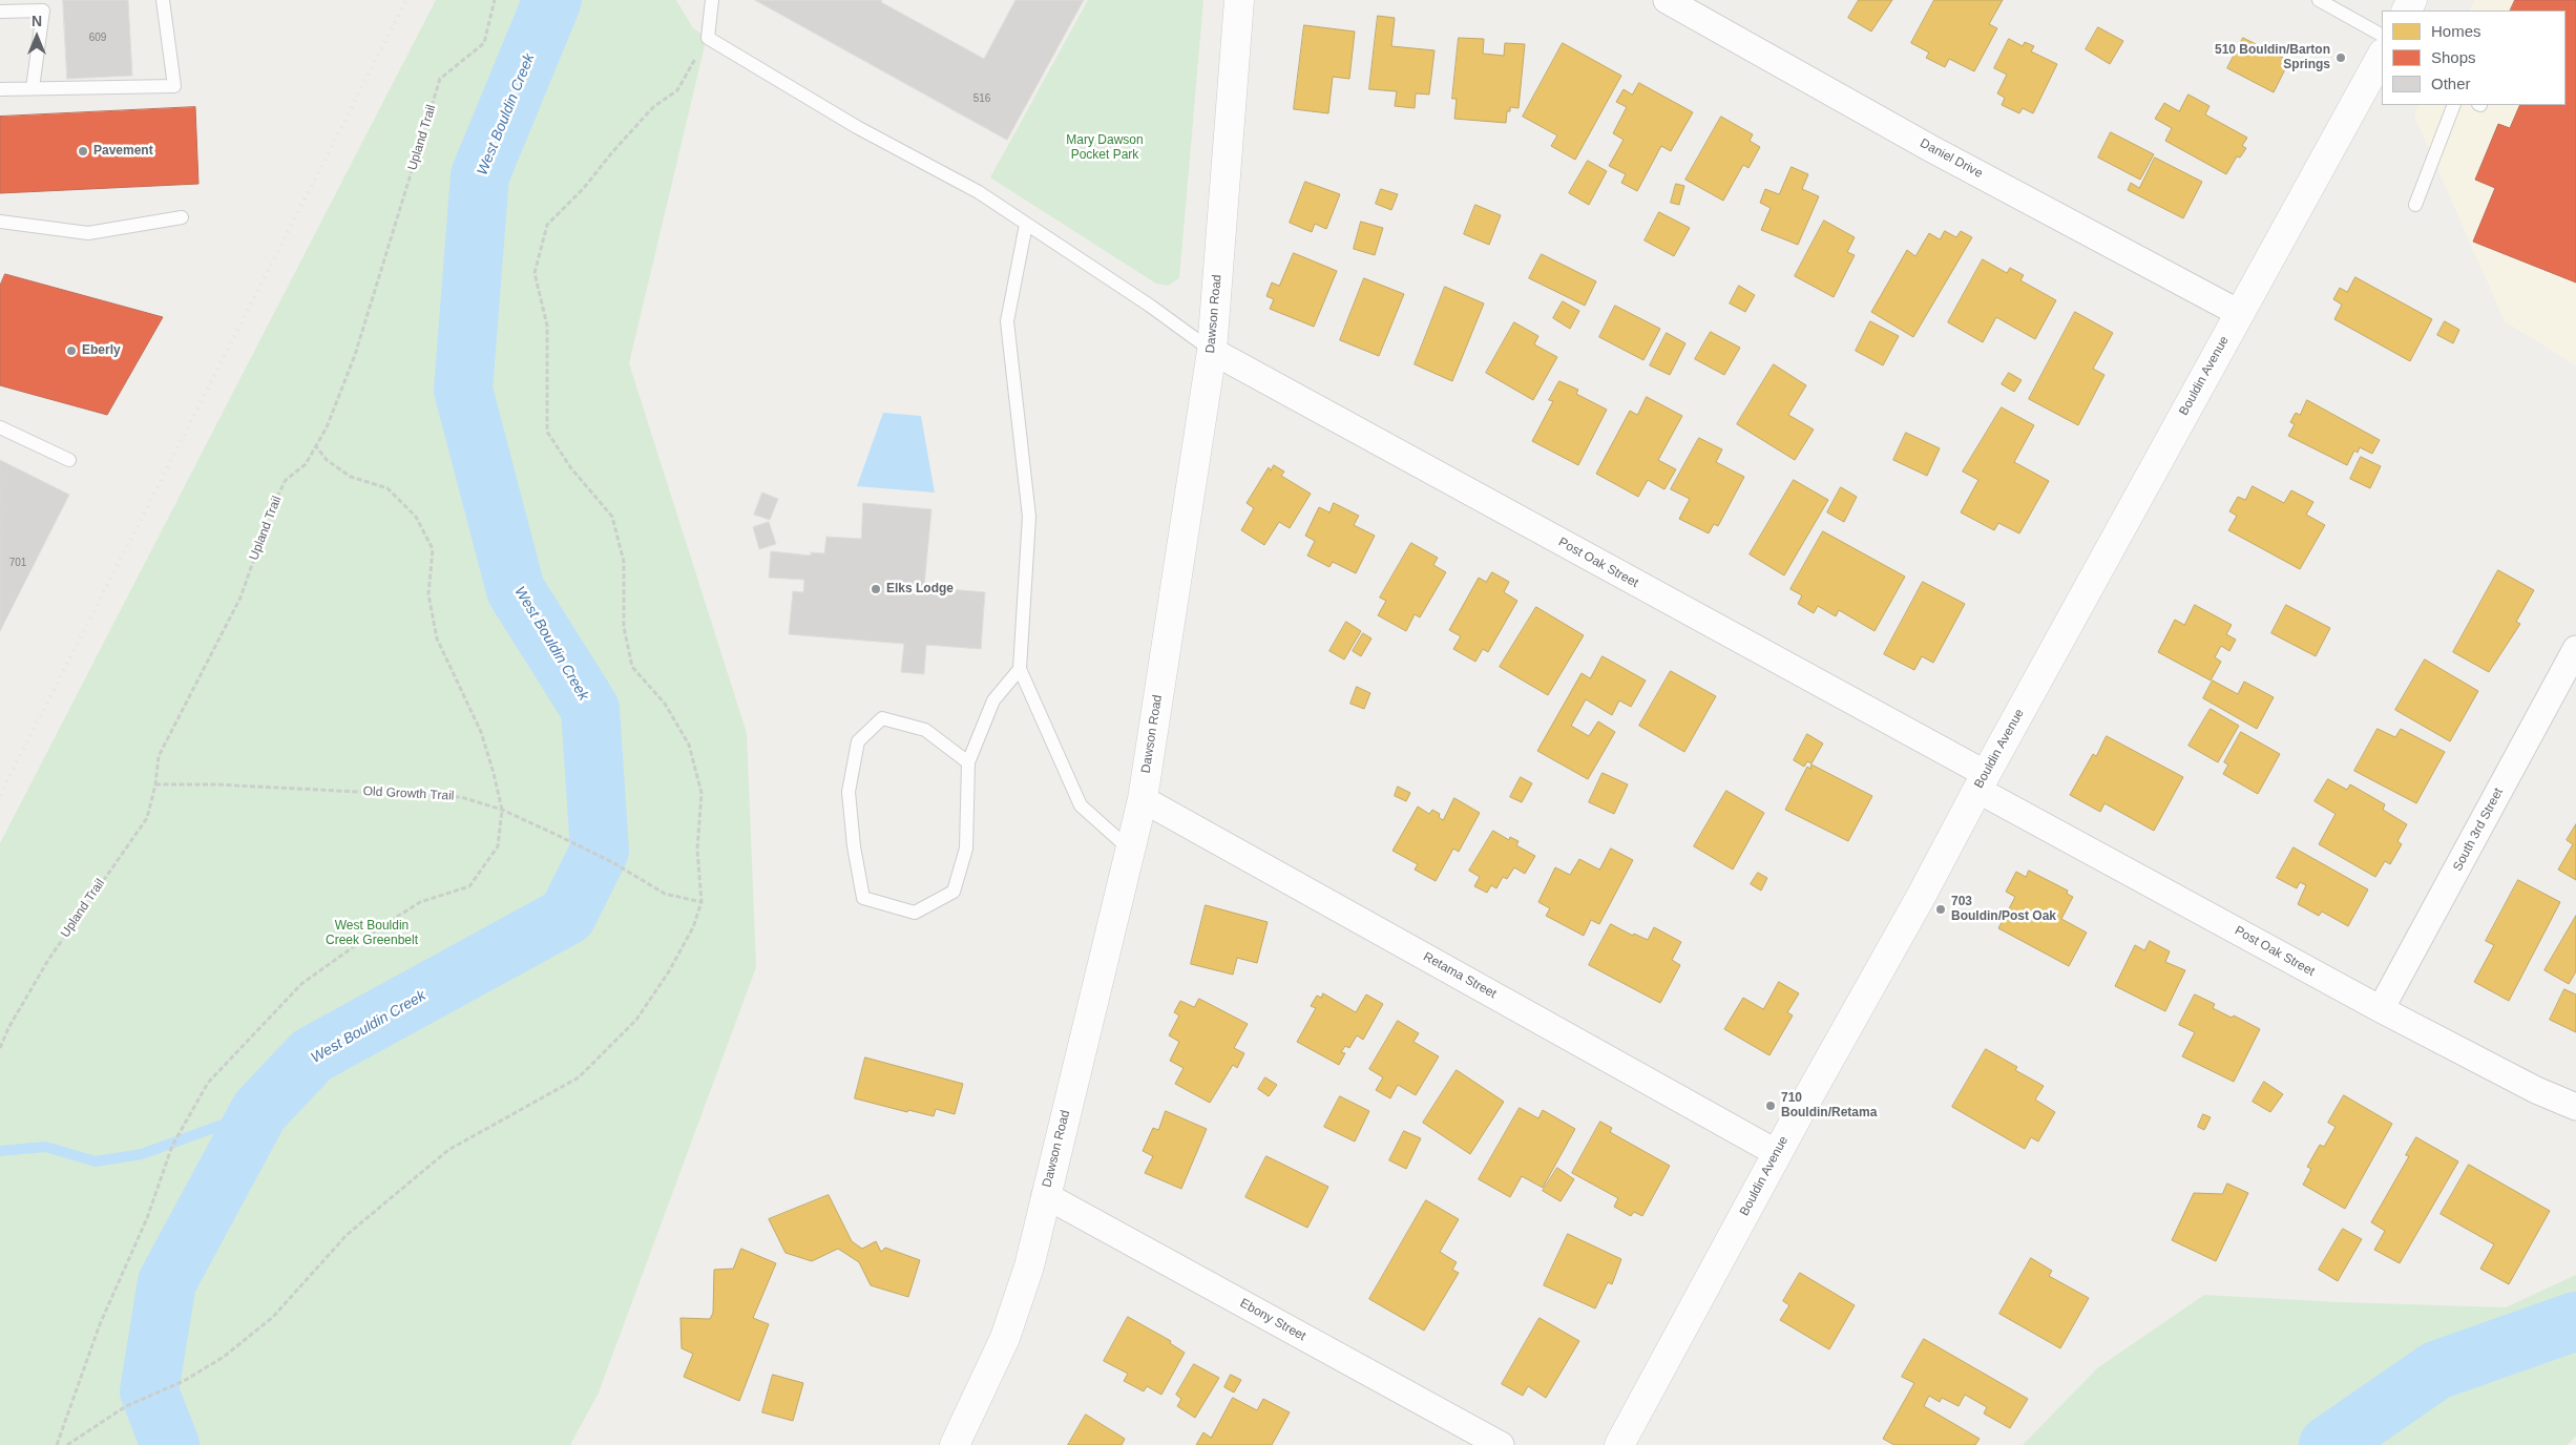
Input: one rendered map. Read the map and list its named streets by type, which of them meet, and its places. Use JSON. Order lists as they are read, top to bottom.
{
  "streets": {
    "street": [
      "Daniel Drive",
      "Dawson Road",
      "Bouldin Avenue",
      "Post Oak Street",
      "South 3rd Street",
      "Retama Street",
      "Ebony Street"
    ],
    "path": ["Upland Trail", "Old Growth Trail"]
  },
  "crossings": [
    ["Upland Trail", "Old Growth Trail"],
    ["Daniel Drive", "Bouldin Avenue"],
    ["Dawson Road", "Post Oak Street"],
    ["Dawson Road", "Retama Street"],
    ["Dawson Road", "Ebony Street"],
    ["Bouldin Avenue", "Post Oak Street"],
    ["Bouldin Avenue", "Retama Street"],
    ["Post Oak Street", "South 3rd Street"]
  ],
  "water": ["West Bouldin Creek"],
  "parks": ["Mary Dawson Pocket Park", "West Bouldin Creek Greenbelt"],
  "places": [
    "510 Bouldin/Barton Springs",
    "Pavement",
    "Eberly",
    "Elks Lodge",
    "703 Bouldin/Post Oak",
    "710 Bouldin/Retama"
  ],
  "house_numbers": ["609", "516", "701"],
  "legend": ["Homes", "Shops", "Other"],
  "north": "top"
}
